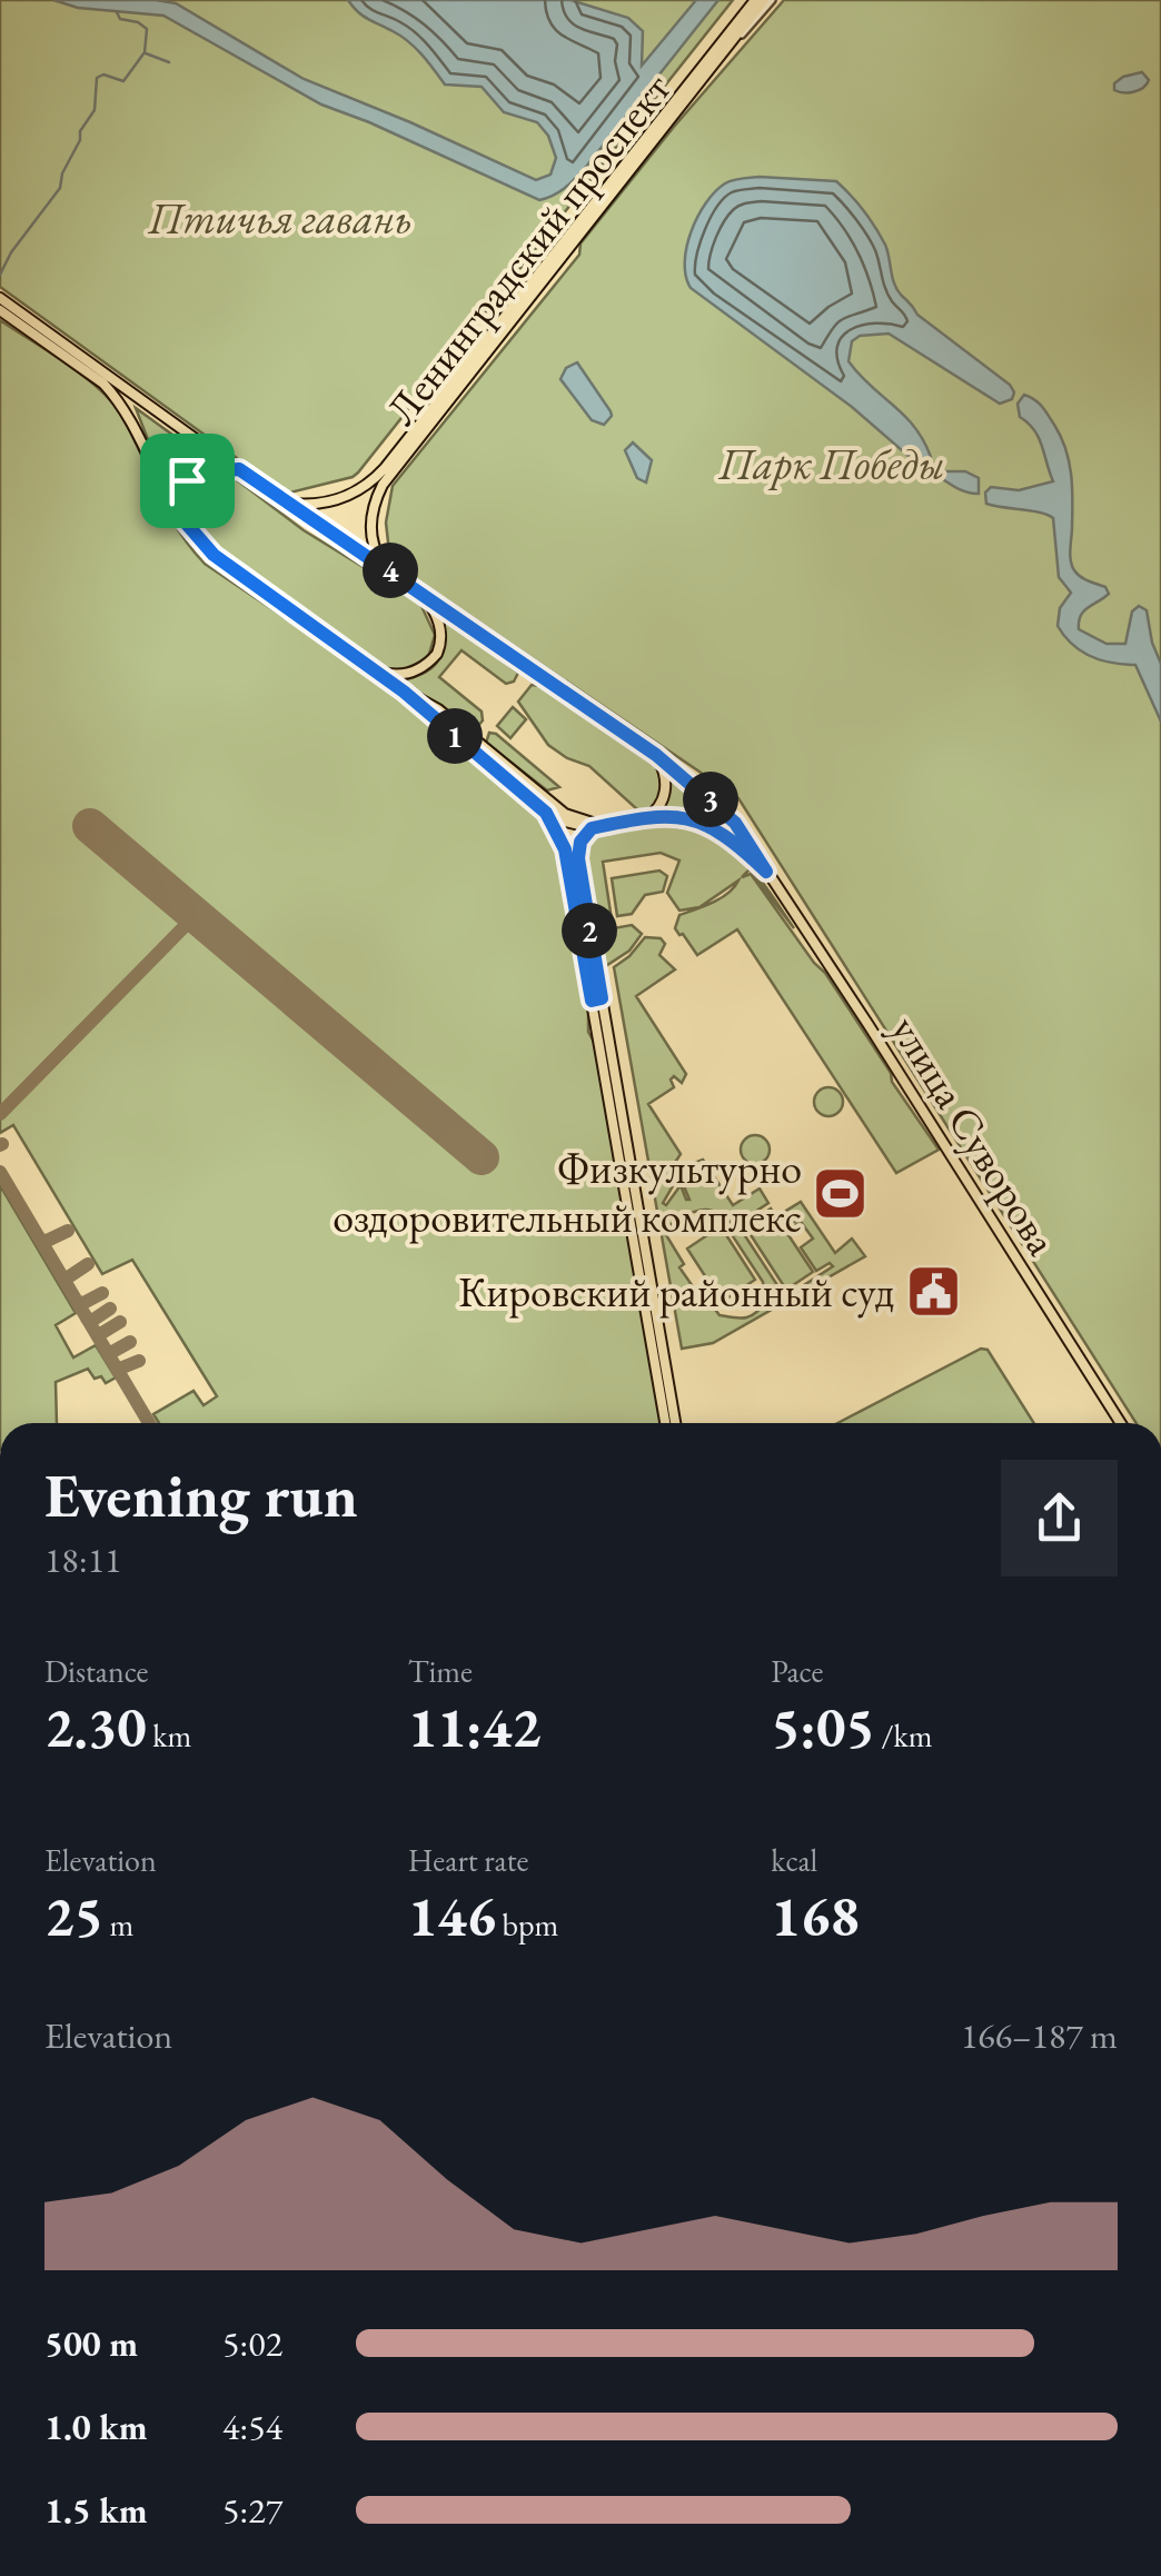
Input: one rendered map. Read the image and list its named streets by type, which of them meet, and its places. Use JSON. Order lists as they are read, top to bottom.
{
  "streets": {
    "main road": ["Ленинградский проспект", "улица Суворова"]
  },
  "parks": ["Птичья гавань", "Парк Победы"],
  "places": {
    "sports": ["Физкультурно оздоровительный комплекс"],
    "public building": ["Кировский районный суд"]
  },
  "page": {
    "pins": [
      "4",
      "1",
      "3",
      "2"
    ],
    "heading": ["Evening run", "18:11"],
    "stats": [
      ["Distance", "2.30 km"],
      ["Time", "11:42"],
      ["Pace", "5:05 /km"],
      ["Elevation", "25 m"],
      ["Heart rate", "146 bpm"],
      ["kcal", "168"]
    ],
    "chart": ["Elevation", "166–187 m"],
    "list": [
      {
        "name": "500 m",
        "note": "5:02"
      },
      {
        "name": "1.0 km",
        "note": "4:54"
      },
      {
        "name": "1.5 km",
        "note": "5:27"
      }
    ]
  }
}
